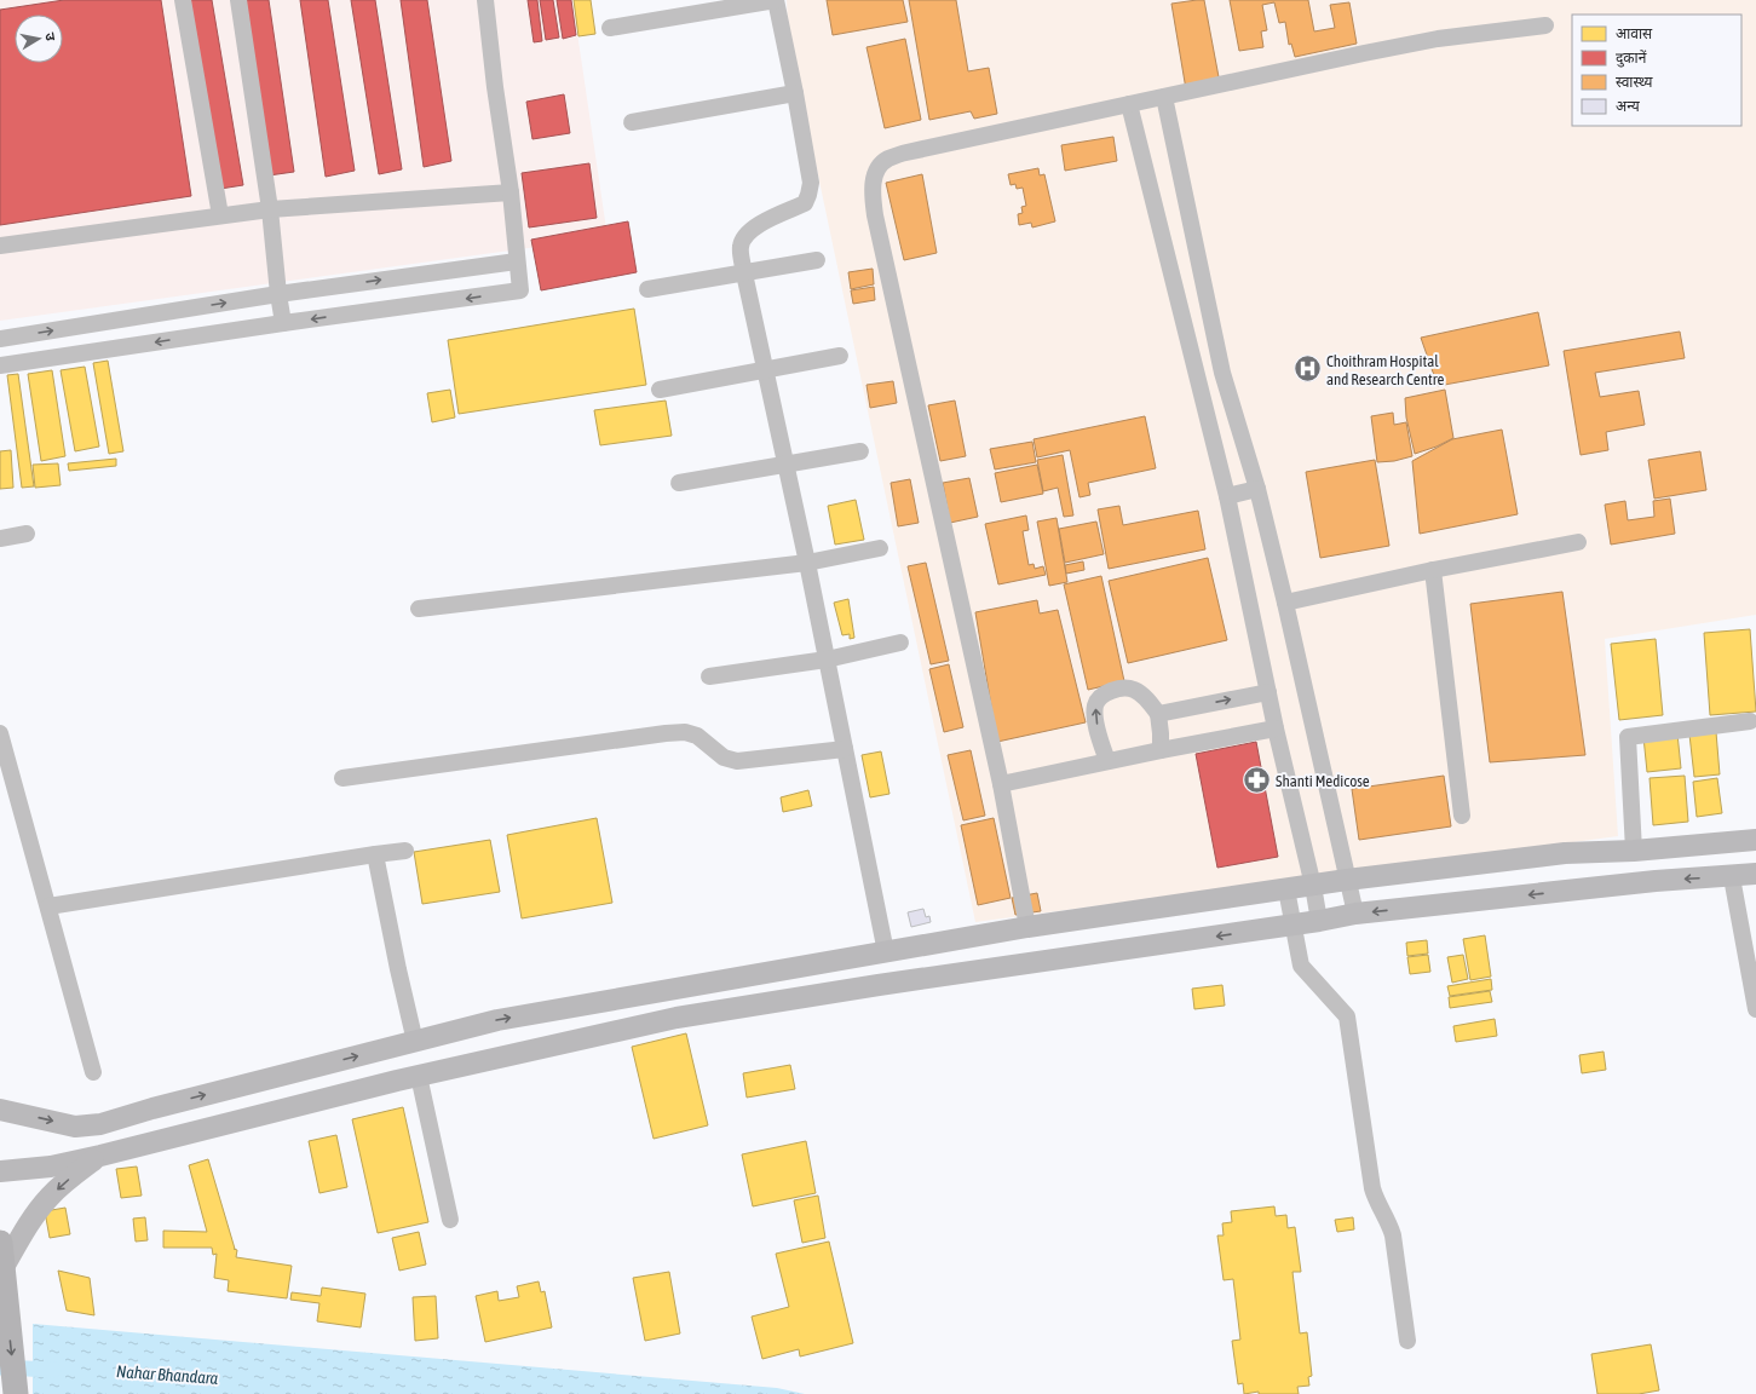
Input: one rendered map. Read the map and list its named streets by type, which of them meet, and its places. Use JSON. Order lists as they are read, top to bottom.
{
  "water": ["Nahar Bhandara"],
  "places": {
    "hospital": ["Choithram Hospital and Research Centre"],
    "pharmacy": ["Shanti Medicose"]
  },
  "legend": [
    "आवास",
    "दुकानें",
    "स्वास्थ्य",
    "अन्य"
  ],
  "north": "right"
}
